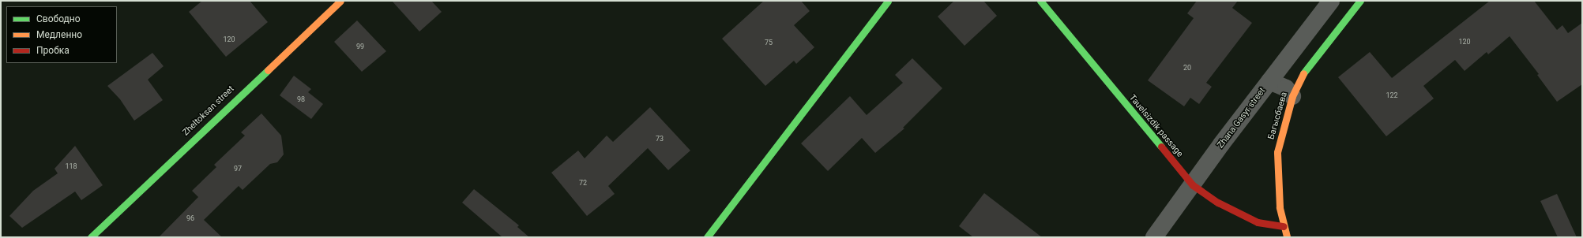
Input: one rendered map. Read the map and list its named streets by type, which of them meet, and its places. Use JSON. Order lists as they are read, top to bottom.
{
  "streets": {
    "street": [
      "Zheltoksan street",
      "Багысбаева",
      "Zhana Gasyr street",
      "Tauelsizdik passage"
    ]
  },
  "crossings": [
    ["Багысбаева", "Tauelsizdik passage"],
    ["Zhana Gasyr street", "Tauelsizdik passage"]
  ],
  "house_numbers": [
    "120",
    "120",
    "75",
    "99",
    "20",
    "122",
    "98",
    "73",
    "118",
    "97",
    "72",
    "96"
  ],
  "legend": ["Свободно", "Медленно", "Пробка"]
}
